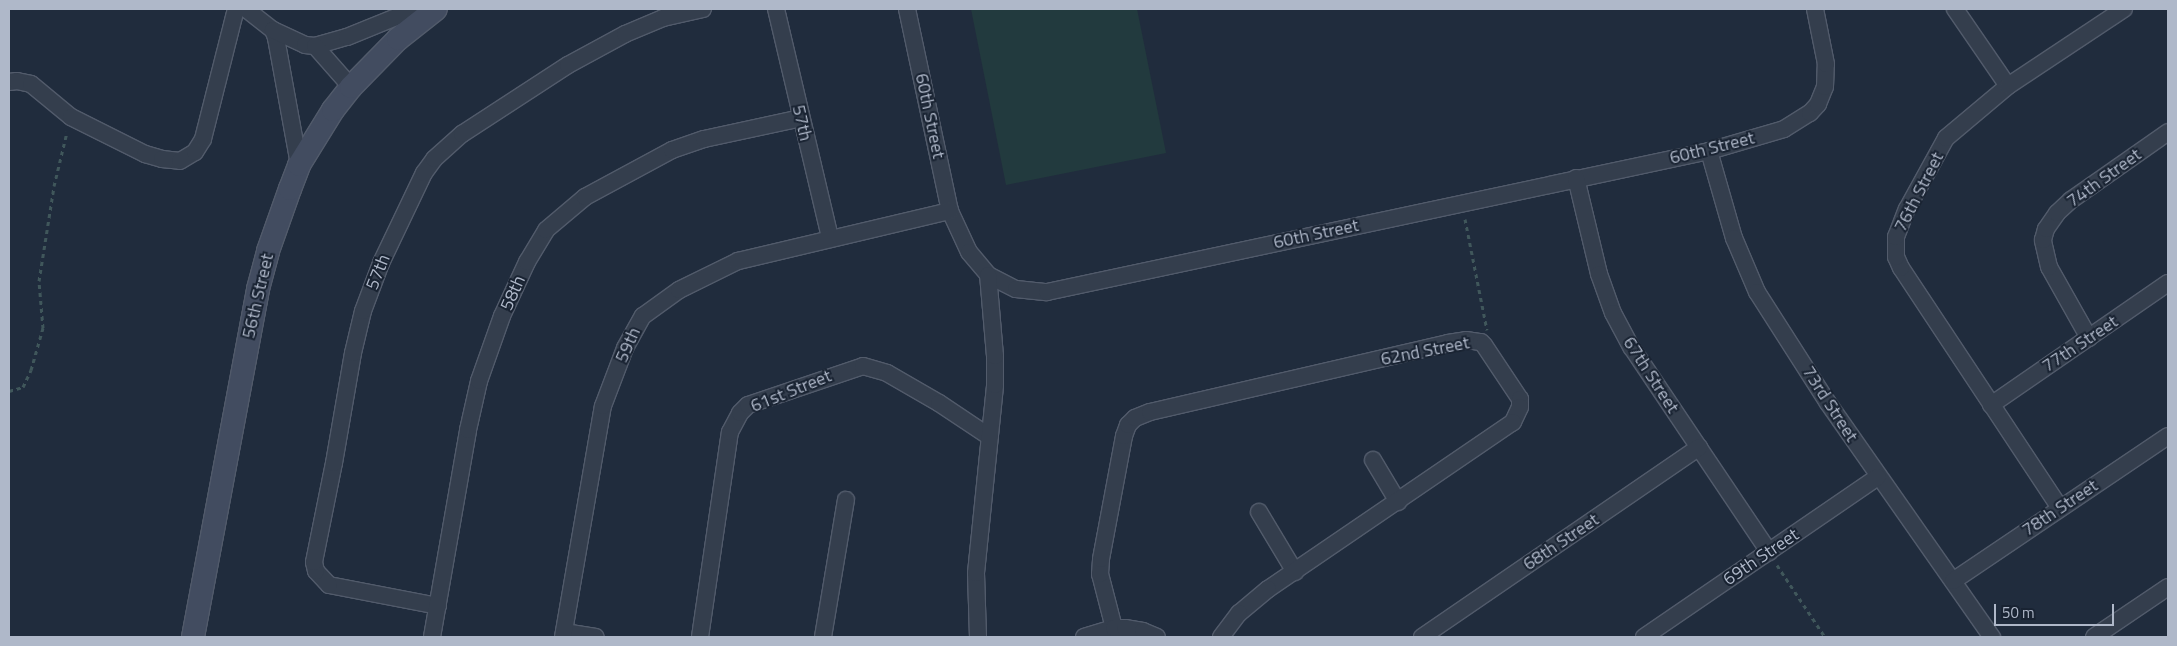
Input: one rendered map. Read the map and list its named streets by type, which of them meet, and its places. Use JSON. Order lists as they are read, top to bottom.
{
  "streets": {
    "street": [
      "60th Street",
      "57th",
      "74th Street",
      "76th Street",
      "58th",
      "56th Street",
      "77th Street",
      "59th",
      "62nd Street",
      "67th Street",
      "61st Street",
      "73rd Street",
      "78th Street",
      "68th Street",
      "69th Street"
    ]
  },
  "crossings": [
    ["60th Street", "59th"],
    ["60th Street", "67th Street"],
    ["60th Street", "73rd Street"],
    ["57th", "58th"],
    ["57th", "59th"],
    ["74th Street", "77th Street"],
    ["76th Street", "77th Street"],
    ["76th Street", "78th Street"],
    ["67th Street", "68th Street"],
    ["67th Street", "69th Street"],
    ["73rd Street", "78th Street"],
    ["73rd Street", "69th Street"]
  ],
  "scale_bar": "50 m"
}
